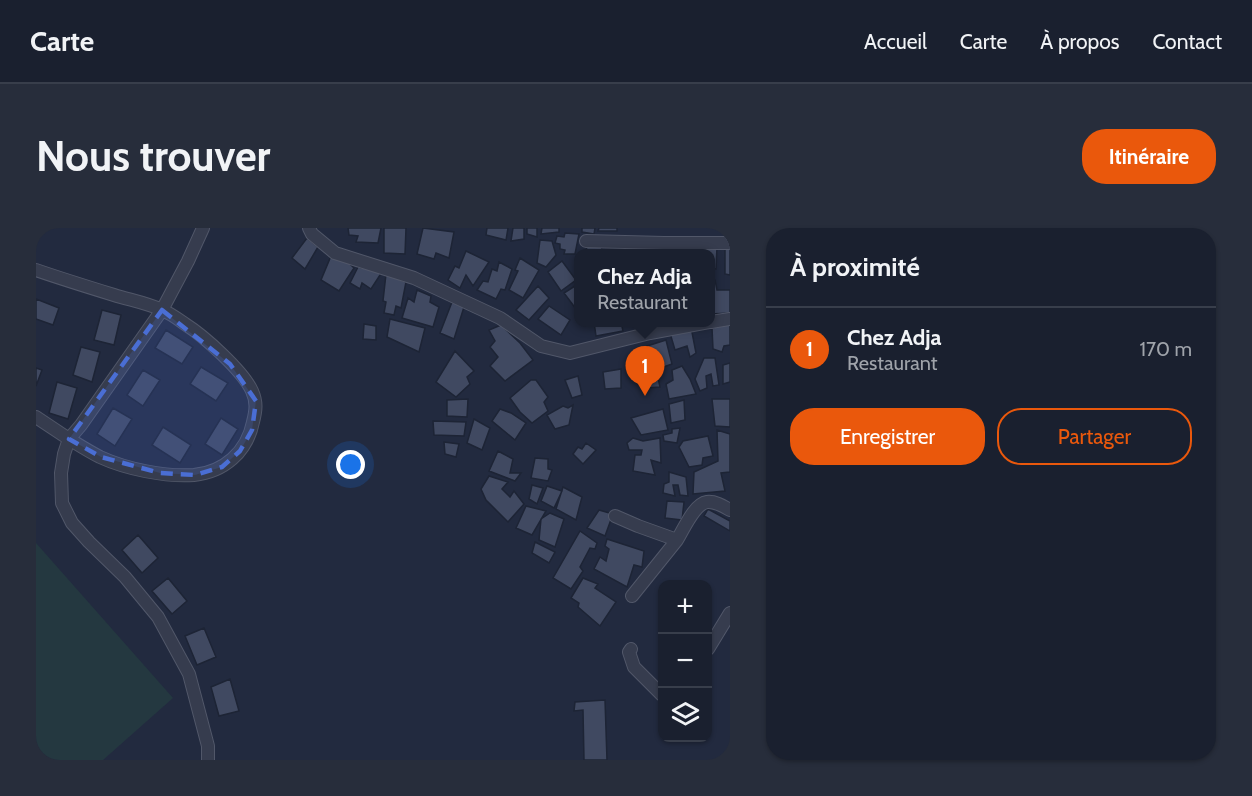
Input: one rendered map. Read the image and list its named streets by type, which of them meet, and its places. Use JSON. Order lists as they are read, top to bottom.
{
  "page": {
    "header": "Carte",
    "nav": [
      "Accueil",
      "Carte",
      "À propos",
      "Contact"
    ],
    "buttons": [
      "Itinéraire",
      ["Enregistrer", "Partager"]
    ],
    "title": "Nous trouver",
    "heading": "À proximité",
    "popup": ["Chez Adja", "Restaurant"],
    "list": [
      {
        "mark": "1",
        "name": "Chez Adja",
        "note": "Restaurant",
        "value": "170 m"
      }
    ],
    "pins": "1",
    "map_buttons": ["+", "−"]
  }
}
